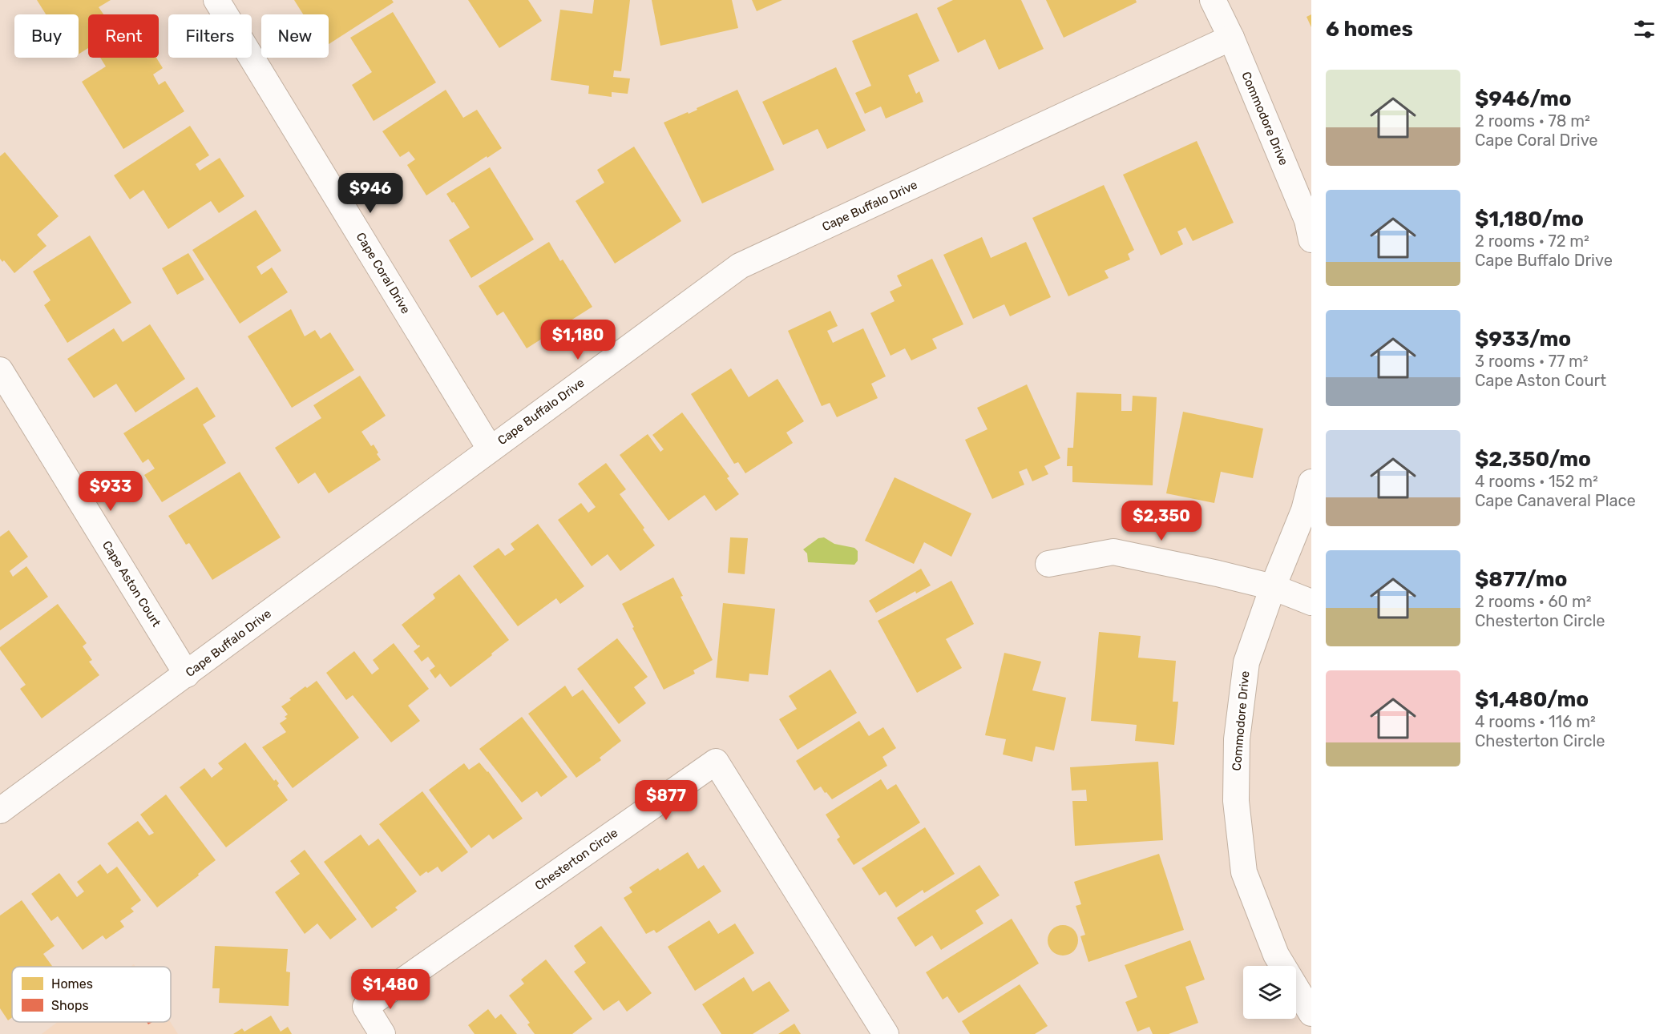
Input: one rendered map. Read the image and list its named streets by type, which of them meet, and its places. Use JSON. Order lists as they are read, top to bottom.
{
  "streets": {
    "street": [
      "Commodore Drive",
      "Cape Buffalo Drive",
      "Cape Coral Drive",
      "Cape Aston Court",
      "Chesterton Circle"
    ]
  },
  "crossings": [
    ["Commodore Drive", "Cape Buffalo Drive"],
    ["Cape Buffalo Drive", "Cape Coral Drive"],
    ["Cape Buffalo Drive", "Cape Aston Court"]
  ],
  "legend": ["Homes", "Shops"],
  "page": {
    "heading": "6 homes",
    "chip": [
      "Buy",
      "Rent",
      "Filters",
      "New"
    ],
    "list": [
      {
        "name": "$946/mo",
        "note": "2 rooms · 78 m² · Cape Coral Drive"
      },
      {
        "name": "$1,180/mo",
        "note": "2 rooms · 72 m² · Cape Buffalo Drive"
      },
      {
        "name": "$933/mo",
        "note": "3 rooms · 77 m² · Cape Aston Court"
      },
      {
        "name": "$2,350/mo",
        "note": "4 rooms · 152 m² · Cape Canaveral Place"
      },
      {
        "name": "$877/mo",
        "note": "2 rooms · 60 m² · Chesterton Circle"
      },
      {
        "name": "$1,480/mo",
        "note": "4 rooms · 116 m² · Chesterton Circle"
      }
    ],
    "price": [
      "$946",
      "$1,180",
      "$933",
      "$2,350",
      "$877",
      "$1,480"
    ]
  }
}
